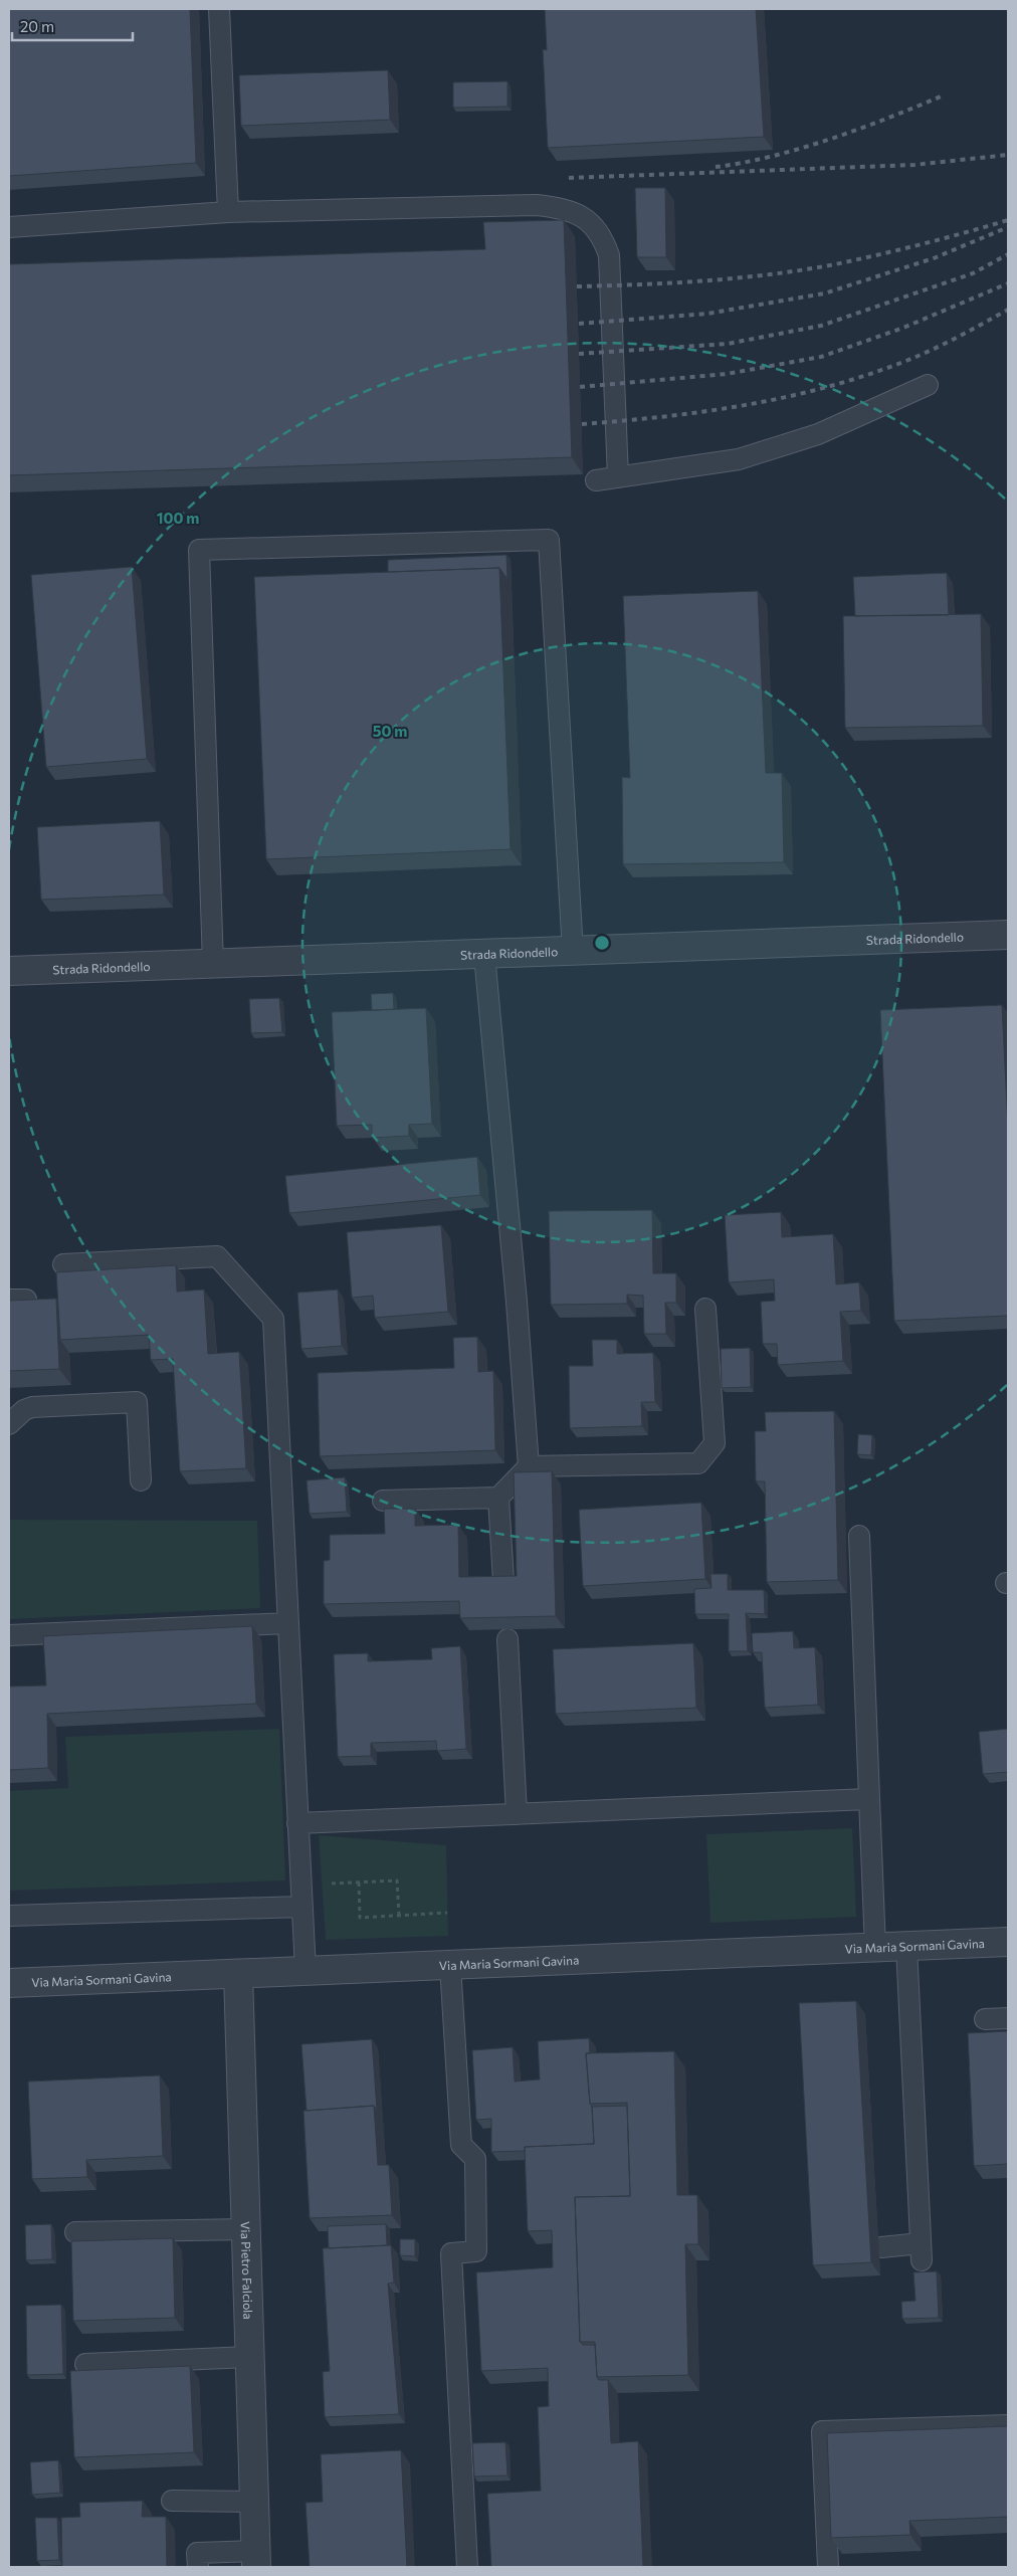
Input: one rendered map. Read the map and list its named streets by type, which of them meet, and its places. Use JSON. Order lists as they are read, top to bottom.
{
  "streets": {
    "street": ["Strada Ridondello", "Via Maria Sormani Gavina", "Via Pietro Falciola"]
  },
  "crossings": [
    ["Via Maria Sormani Gavina", "Via Pietro Falciola"]
  ],
  "scale_bar": "20 m",
  "rings": ["100 m", "50 m"]
}
